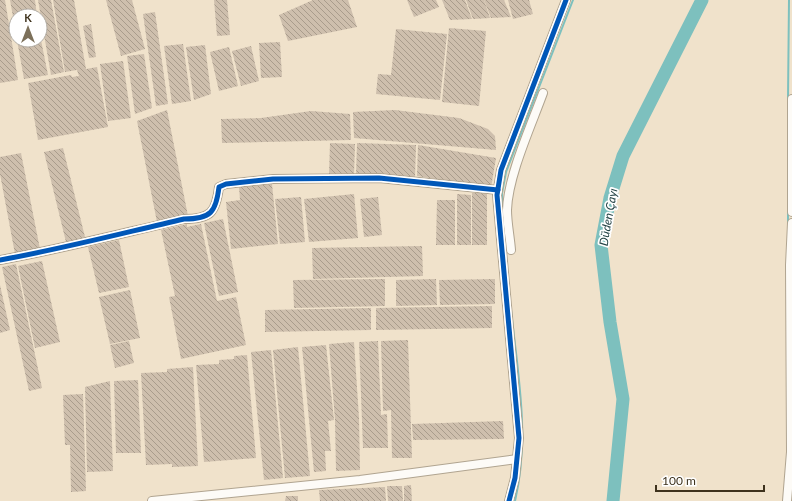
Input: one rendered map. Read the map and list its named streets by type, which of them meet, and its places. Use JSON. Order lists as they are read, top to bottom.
{
  "water": ["Düden Çayı"],
  "scale_bar": "100 m",
  "north": "top"
}
